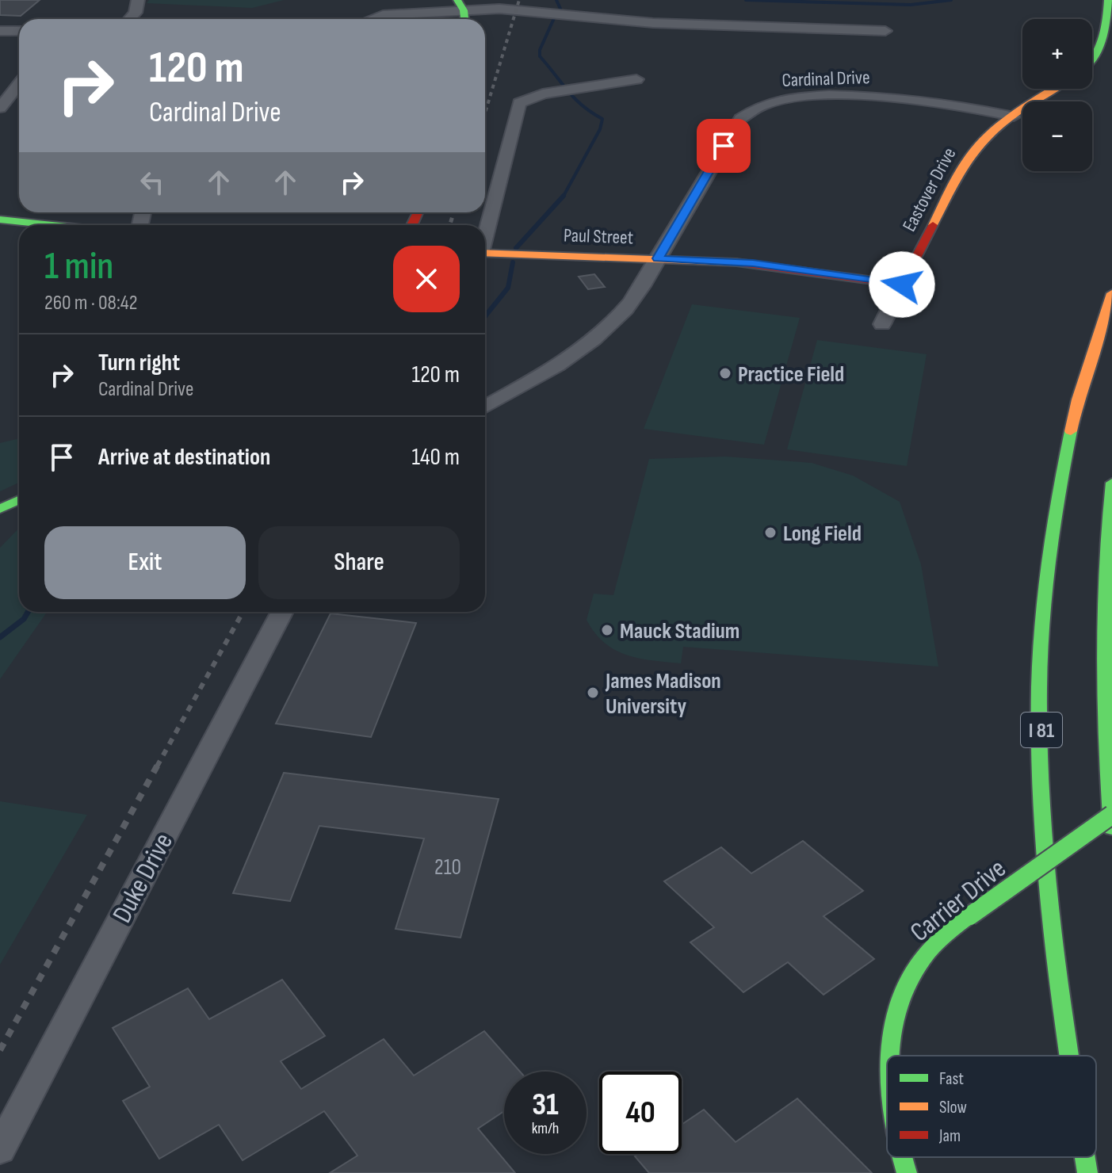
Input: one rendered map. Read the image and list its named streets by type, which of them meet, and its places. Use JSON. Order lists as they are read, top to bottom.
{
  "streets": {
    "main road": [
      "Eastover Drive",
      "Paul Street",
      "I 81",
      "Carrier Drive"
    ],
    "street": ["Cardinal Drive", "Duke Drive"]
  },
  "crossings": [
    ["Cardinal Drive", "Eastover Drive"],
    ["Cardinal Drive", "Paul Street"],
    ["Eastover Drive", "Paul Street"]
  ],
  "places": [
    "Practice Field",
    "Long Field",
    "Mauck Stadium",
    "James Madison University"
  ],
  "house_numbers": ["210"],
  "legend": ["Fast", "Slow", "Jam"],
  "page": {
    "map_buttons": ["+", "−"],
    "turn": ["120 m", "Cardinal Drive"],
    "heading": ["1 min", "260 m · 08:42"],
    "list": [
      {
        "name": "Turn right",
        "note": "Cardinal Drive",
        "value": "120 m"
      },
      {
        "name": "Arrive at destination",
        "value": "140 m"
      }
    ],
    "buttons": ["Exit", "Share"],
    "speed": "31 km/h",
    "limit": "40"
  }
}
